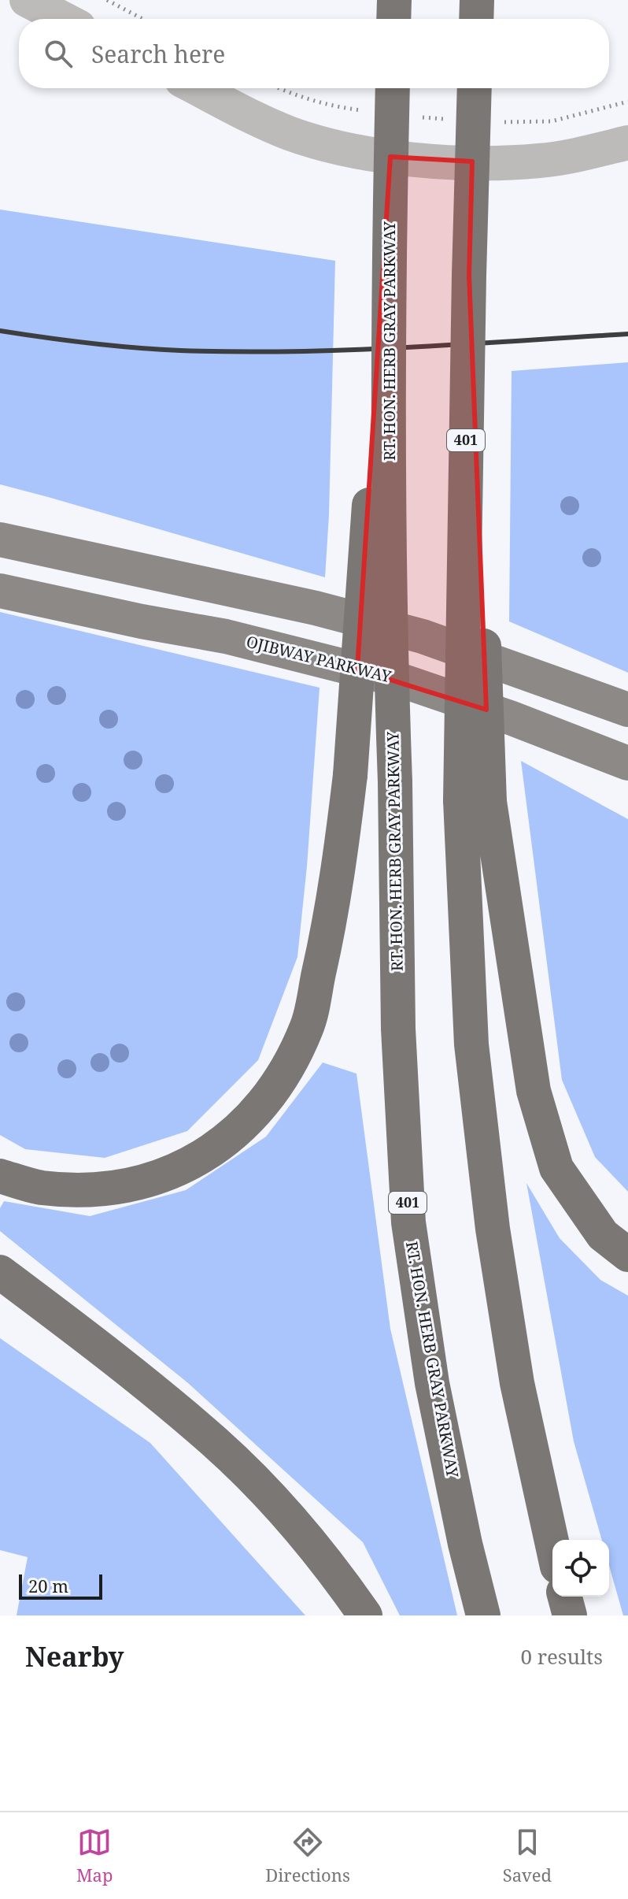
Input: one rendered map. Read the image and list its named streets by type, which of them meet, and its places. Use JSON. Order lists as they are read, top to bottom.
{
  "streets": {
    "highway": ["RT. HON. HERB GRAY PARKWAY", "401"],
    "main road": ["OJIBWAY PARKWAY"]
  },
  "scale_bar": "20 m",
  "page": {
    "search": "Search here",
    "scale": "20 m",
    "heading": ["Nearby", "0 results"],
    "nav": ["Map", "Directions", "Saved"]
  }
}
